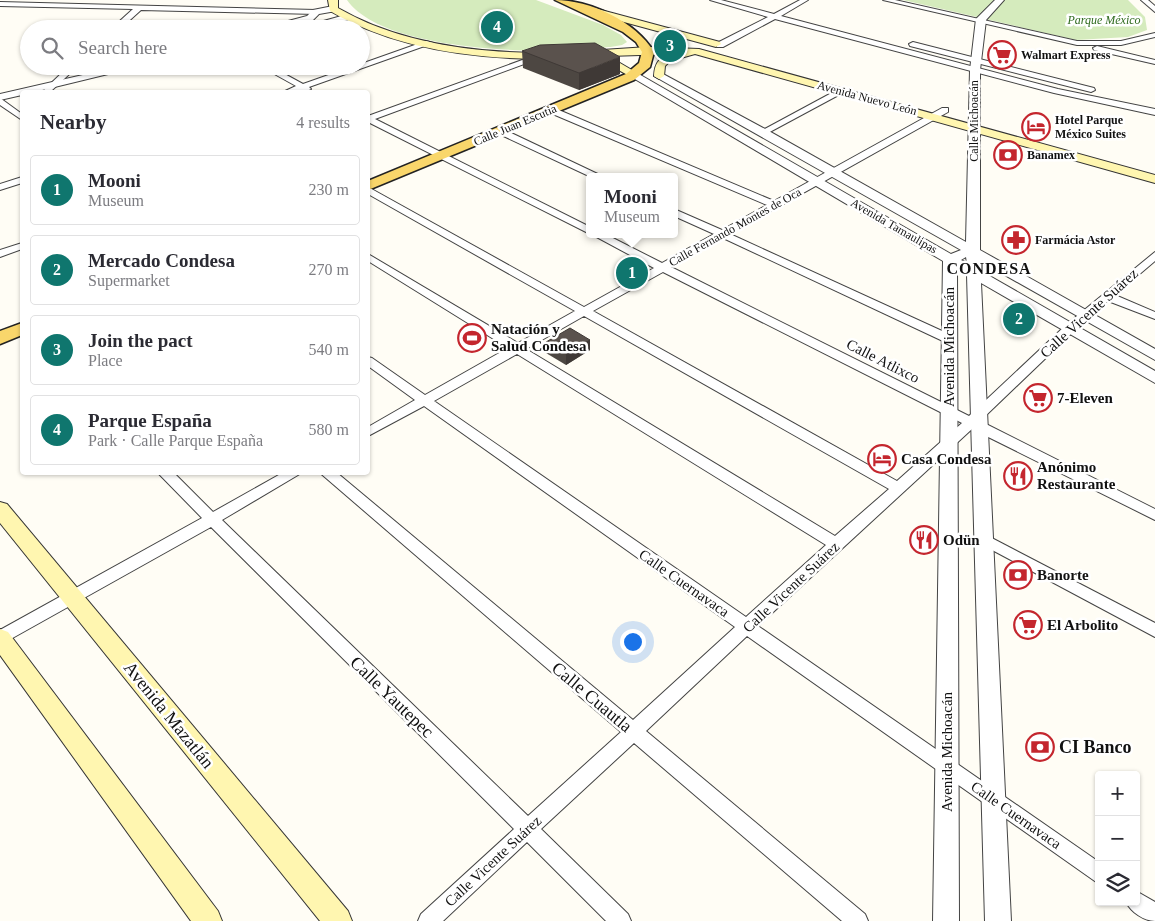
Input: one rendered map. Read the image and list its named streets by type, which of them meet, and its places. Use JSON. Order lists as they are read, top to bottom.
{
  "streets": {
    "main road": ["Avenida Nuevo León", "Calle Juan Escutia", "Avenida Mazatlán"],
    "street": [
      "Calle Michoacán",
      "Avenida Tamaulipas",
      "Calle Fernando Montes de Oca",
      "Calle Vicente Suárez",
      "Avenida Michoacán",
      "Calle Atlixco",
      "Calle Cuernavaca",
      "Calle Yautepec",
      "Calle Cuautla"
    ]
  },
  "crossings": [
    ["Avenida Nuevo León", "Calle Michoacán"],
    ["Avenida Nuevo León", "Calle Juan Escutia"],
    ["Avenida Nuevo León", "Calle Fernando Montes de Oca"],
    ["Calle Michoacán", "Avenida Tamaulipas"],
    ["Calle Michoacán", "Avenida Michoacán"],
    ["Calle Juan Escutia", "Avenida Tamaulipas"],
    ["Avenida Tamaulipas", "Calle Fernando Montes de Oca"],
    ["Avenida Tamaulipas", "Calle Vicente Suárez"],
    ["Avenida Tamaulipas", "Avenida Michoacán"],
    ["Calle Fernando Montes de Oca", "Calle Atlixco"],
    ["Calle Fernando Montes de Oca", "Calle Cuernavaca"],
    ["Calle Vicente Suárez", "Avenida Michoacán"],
    ["Calle Vicente Suárez", "Calle Atlixco"],
    ["Calle Vicente Suárez", "Calle Cuernavaca"],
    ["Calle Vicente Suárez", "Calle Yautepec"],
    ["Calle Vicente Suárez", "Calle Cuautla"],
    ["Avenida Michoacán", "Calle Atlixco"],
    ["Avenida Michoacán", "Calle Cuernavaca"]
  ],
  "districts": ["CONDESA"],
  "parks": ["Parque México"],
  "places": {
    "supermarket": ["Walmart Express", "7-Eleven", "El Arbolito"],
    "hotel": ["Hotel Parque México Suites", "Casa Condesa"],
    "bank": ["Banamex", "Banorte", "CI Banco"],
    "pharmacy": ["Farmácia Astor"],
    "sports": ["Natación y Salud Condesa"],
    "restaurant": ["Anónimo Restaurante", "Odün"]
  },
  "page": {
    "pins": [
      "4",
      "3",
      "1",
      "2"
    ],
    "search": "Search here",
    "heading": ["Nearby", "4 results"],
    "list": [
      {
        "mark": "1",
        "name": "Mooni",
        "note": "Museum",
        "value": "230 m"
      },
      {
        "mark": "2",
        "name": "Mercado Condesa",
        "note": "Supermarket",
        "value": "270 m"
      },
      {
        "mark": "3",
        "name": "Join the pact",
        "note": "Place",
        "value": "540 m"
      },
      {
        "mark": "4",
        "name": "Parque España",
        "note": "Park · Calle Parque España",
        "value": "580 m"
      }
    ],
    "popup": ["Mooni", "Museum"],
    "map_buttons": ["+", "−"]
  }
}
